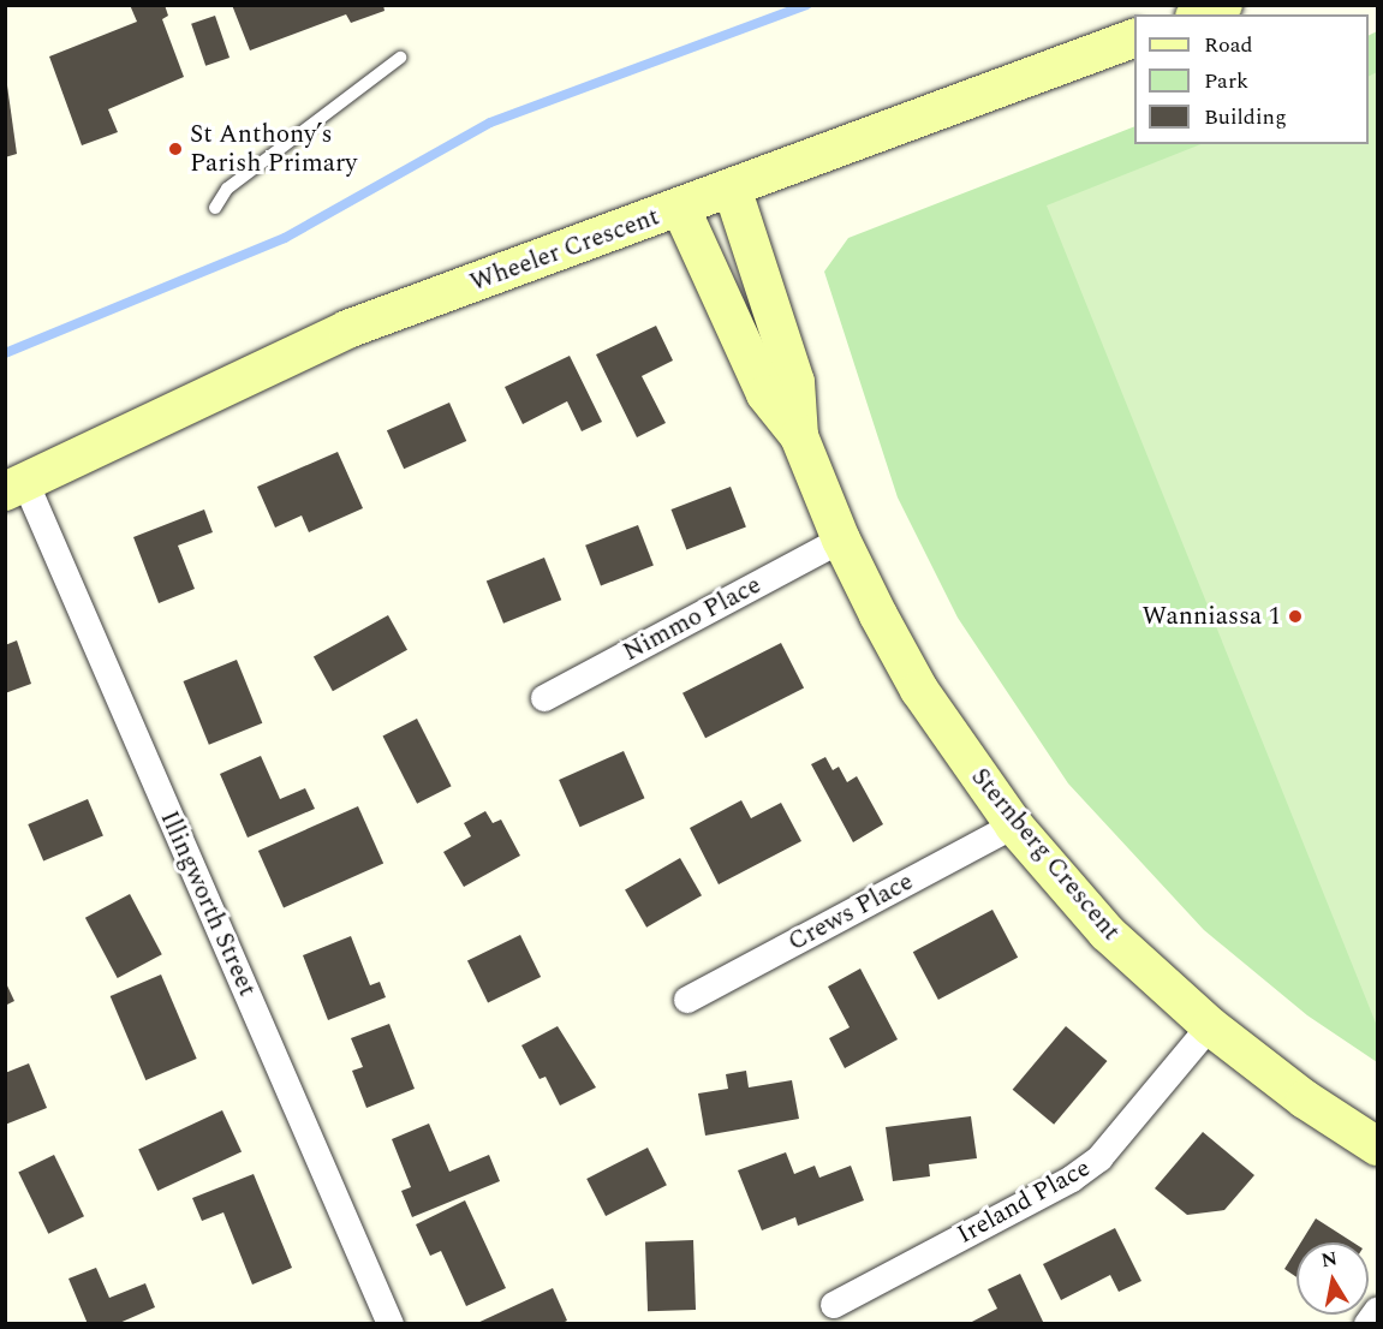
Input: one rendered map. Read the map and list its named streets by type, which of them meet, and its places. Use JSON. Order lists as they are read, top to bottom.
{
  "streets": {
    "street": [
      "Wheeler Crescent",
      "Nimmo Place",
      "Sternberg Crescent",
      "Illingworth Street",
      "Crews Place",
      "Ireland Place"
    ]
  },
  "crossings": [
    ["Wheeler Crescent", "Sternberg Crescent"],
    ["Wheeler Crescent", "Illingworth Street"],
    ["Nimmo Place", "Sternberg Crescent"],
    ["Sternberg Crescent", "Crews Place"],
    ["Sternberg Crescent", "Ireland Place"]
  ],
  "places": ["St Anthony’s Parish Primary", "Wanniassa 1"],
  "legend": ["Road", "Park", "Building"],
  "north": "top"
}
